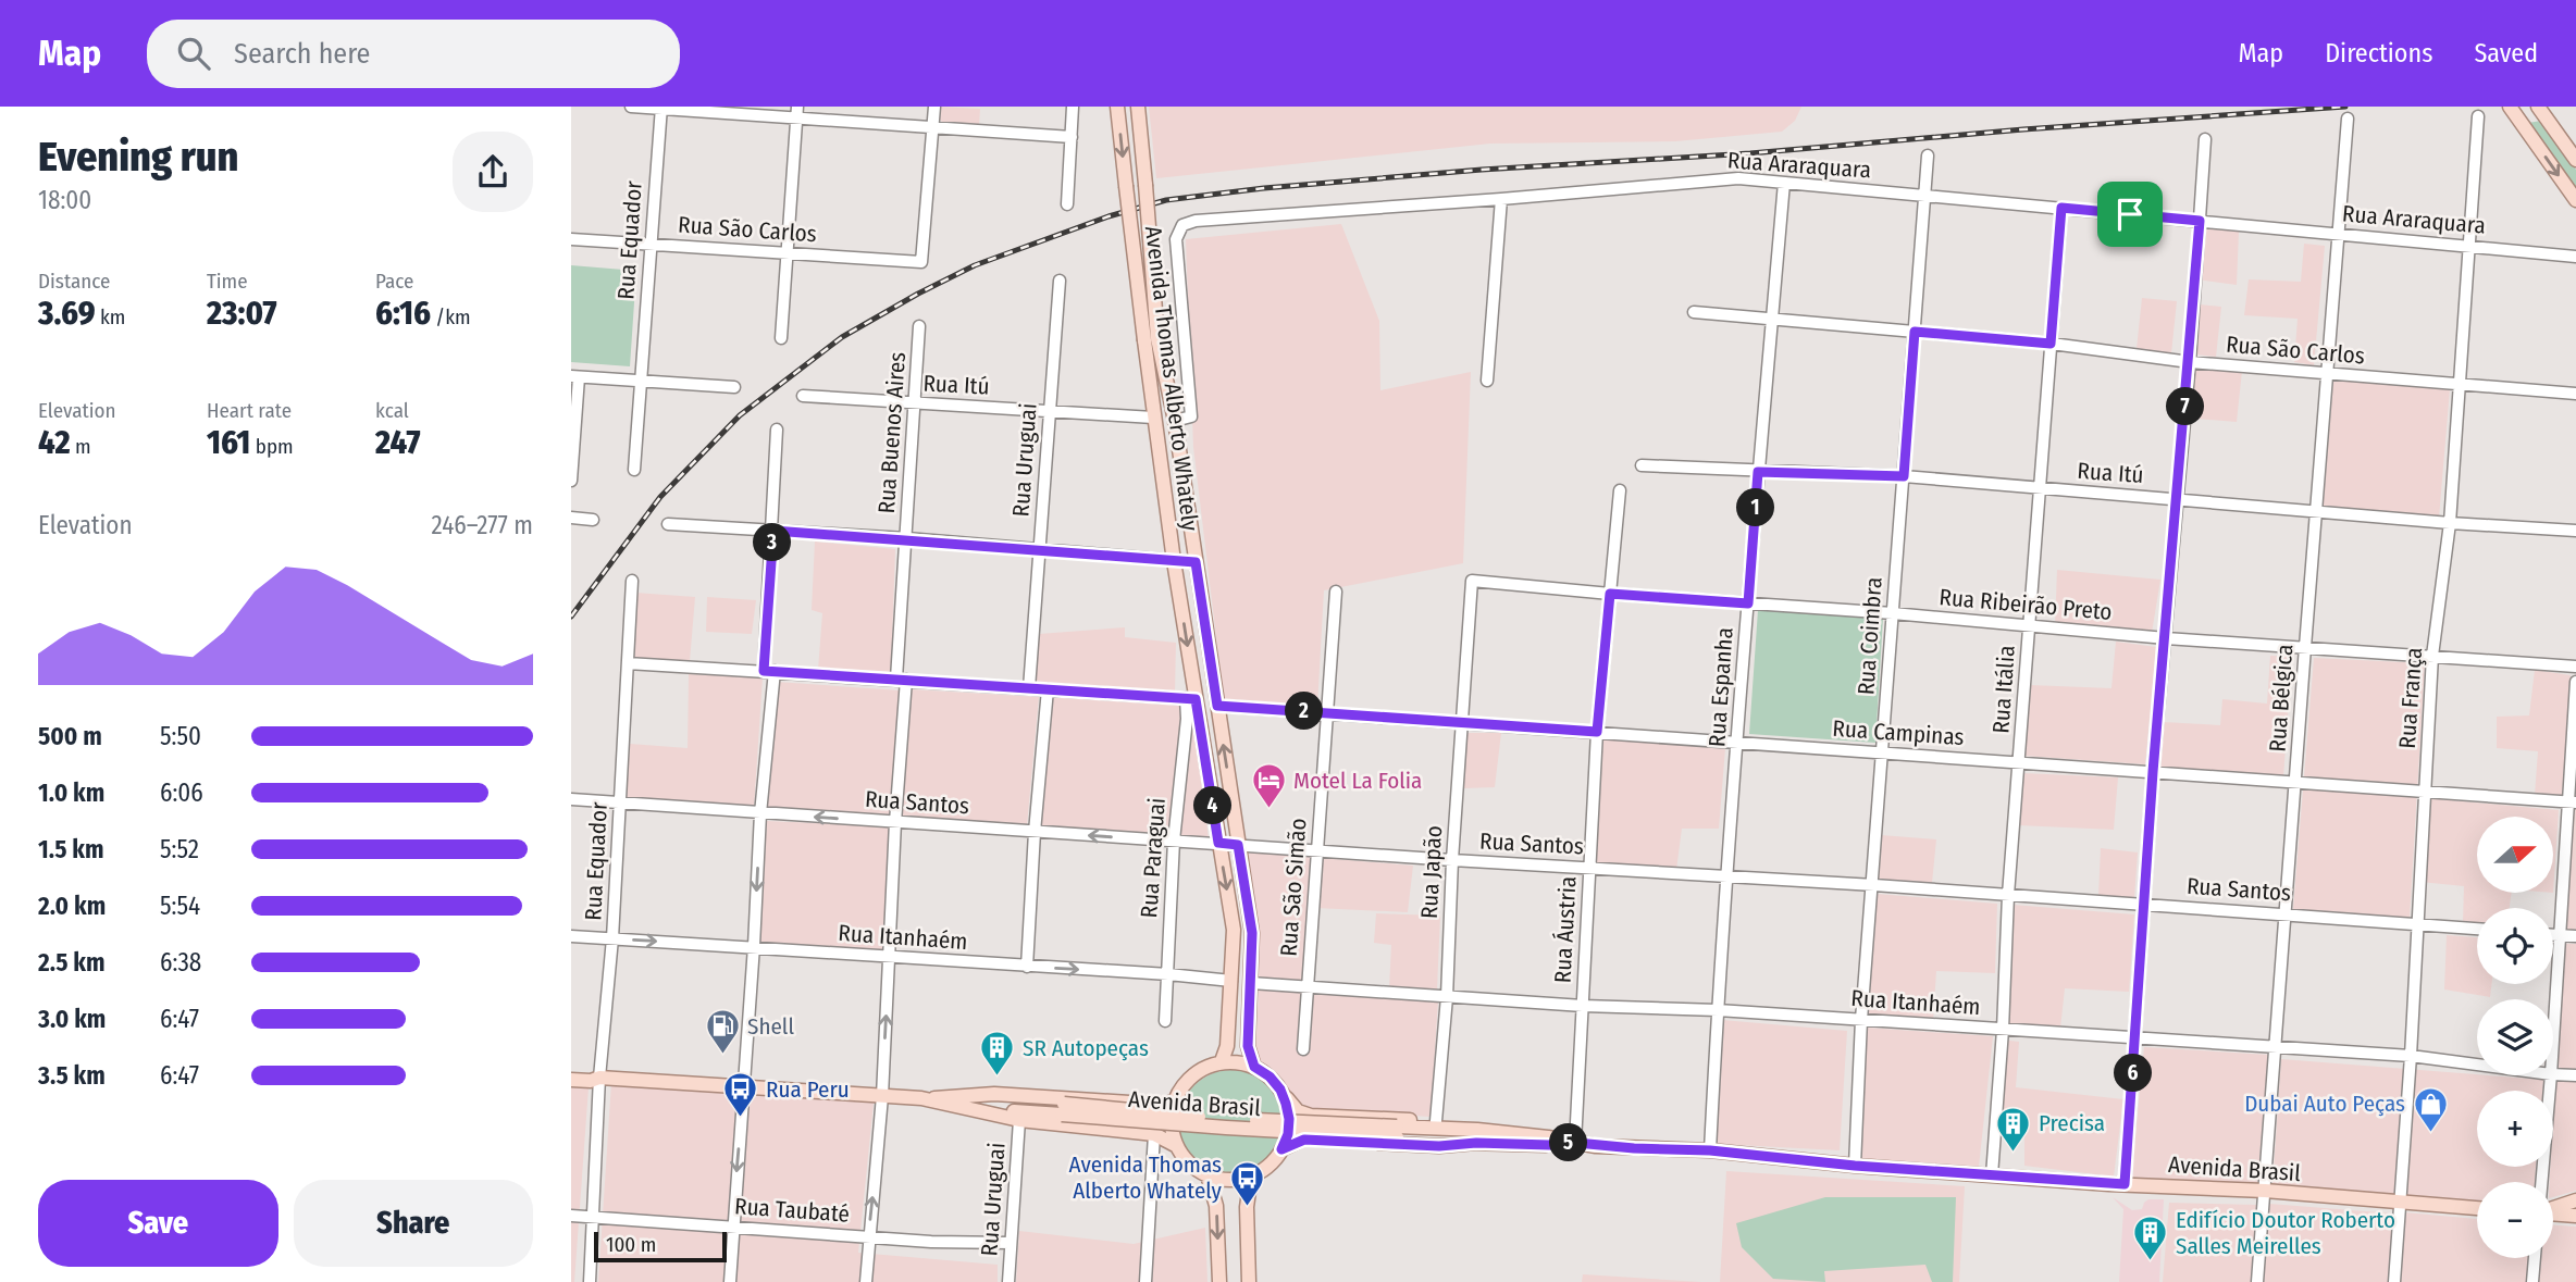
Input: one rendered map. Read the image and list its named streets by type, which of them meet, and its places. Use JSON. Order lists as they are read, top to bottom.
{
  "streets": {
    "main road": ["Avenida Thomas Alberto Whately", "Avenida Brasil"],
    "street": [
      "Rua Araraquara",
      "Rua São Carlos",
      "Rua Equador",
      "Rua Itú",
      "Rua Buenos Aires",
      "Rua Uruguai",
      "Rua Ribeirão Preto",
      "Rua Coimbra",
      "Rua Espanha",
      "Rua Itália",
      "Rua Bélgica",
      "Rua França",
      "Rua Campinas",
      "Rua Santos",
      "Rua Paraguai",
      "Rua Japão",
      "Rua São Simão",
      "Rua Áustria",
      "Rua Itanhaém",
      "Rua Taubaté"
    ]
  },
  "crossings": [
    ["Rua Araraquara", "Avenida Thomas Alberto Whately"],
    ["Rua Araraquara", "Rua Coimbra"],
    ["Rua Araraquara", "Rua Espanha"],
    ["Rua Araraquara", "Rua Itália"],
    ["Rua Araraquara", "Rua Bélgica"],
    ["Rua Araraquara", "Rua França"],
    ["Rua São Carlos", "Rua Equador"],
    ["Rua São Carlos", "Rua Coimbra"],
    ["Rua São Carlos", "Rua Espanha"],
    ["Rua São Carlos", "Rua Itália"],
    ["Rua São Carlos", "Rua Bélgica"],
    ["Rua São Carlos", "Rua França"],
    ["Rua Equador", "Rua Santos"],
    ["Rua Equador", "Rua Itanhaém"],
    ["Rua Equador", "Avenida Brasil"],
    ["Rua Equador", "Rua Taubaté"],
    ["Avenida Thomas Alberto Whately", "Rua Itú"],
    ["Avenida Thomas Alberto Whately", "Rua Campinas"],
    ["Avenida Thomas Alberto Whately", "Rua Santos"],
    ["Avenida Thomas Alberto Whately", "Rua Paraguai"],
    ["Avenida Thomas Alberto Whately", "Rua Itanhaém"],
    ["Avenida Thomas Alberto Whately", "Avenida Brasil"],
    ["Rua Itú", "Rua Buenos Aires"],
    ["Rua Itú", "Rua Uruguai"],
    ["Rua Itú", "Rua Coimbra"],
    ["Rua Itú", "Rua Espanha"],
    ["Rua Itú", "Rua Itália"],
    ["Rua Itú", "Rua Bélgica"],
    ["Rua Itú", "Rua França"],
    ["Rua Buenos Aires", "Rua Santos"],
    ["Rua Buenos Aires", "Rua Itanhaém"],
    ["Rua Buenos Aires", "Avenida Brasil"],
    ["Rua Buenos Aires", "Rua Taubaté"],
    ["Rua Uruguai", "Avenida Brasil"],
    ["Rua Uruguai", "Rua Taubaté"],
    ["Rua Ribeirão Preto", "Rua Coimbra"],
    ["Rua Ribeirão Preto", "Rua Espanha"],
    ["Rua Ribeirão Preto", "Rua Itália"],
    ["Rua Ribeirão Preto", "Rua Bélgica"],
    ["Rua Ribeirão Preto", "Rua França"],
    ["Rua Ribeirão Preto", "Rua Japão"],
    ["Rua Ribeirão Preto", "Rua Áustria"],
    ["Rua Coimbra", "Rua Campinas"],
    ["Rua Coimbra", "Rua Santos"],
    ["Rua Coimbra", "Rua Itanhaém"],
    ["Rua Coimbra", "Avenida Brasil"],
    ["Rua Espanha", "Rua Campinas"],
    ["Rua Espanha", "Rua Santos"],
    ["Rua Espanha", "Rua Itanhaém"],
    ["Rua Espanha", "Avenida Brasil"],
    ["Rua Itália", "Rua Campinas"],
    ["Rua Itália", "Rua Santos"],
    ["Rua Itália", "Rua Itanhaém"],
    ["Rua Itália", "Avenida Brasil"],
    ["Rua Bélgica", "Rua Campinas"],
    ["Rua Bélgica", "Rua Santos"],
    ["Rua Bélgica", "Rua Itanhaém"],
    ["Rua Bélgica", "Avenida Brasil"],
    ["Rua França", "Rua Campinas"],
    ["Rua França", "Rua Santos"],
    ["Rua França", "Rua Itanhaém"],
    ["Rua França", "Avenida Brasil"],
    ["Rua Campinas", "Rua Japão"],
    ["Rua Campinas", "Rua São Simão"],
    ["Rua Campinas", "Rua Áustria"],
    ["Rua Santos", "Rua Paraguai"],
    ["Rua Santos", "Rua Japão"],
    ["Rua Santos", "Rua São Simão"],
    ["Rua Santos", "Rua Áustria"],
    ["Rua Paraguai", "Rua Itanhaém"],
    ["Rua Japão", "Rua Itanhaém"],
    ["Rua Japão", "Avenida Brasil"],
    ["Rua São Simão", "Rua Itanhaém"],
    ["Rua Áustria", "Rua Itanhaém"],
    ["Rua Áustria", "Avenida Brasil"]
  ],
  "places": {
    "hotel": ["Motel La Folia"],
    "fuel station": ["Shell"],
    "building": ["SR Autopeças", "Precisa", "Edifício Doutor Roberto Salles Meirelles"],
    "bus stop": ["Rua Peru", "Avenida Thomas Alberto Whately"],
    "shop": ["Dubai Auto Peças"]
  },
  "scale_bar": "100 m",
  "north": "right",
  "page": {
    "header": "Map",
    "search": "Search here",
    "nav": ["Map", "Directions", "Saved"],
    "heading": ["Evening run", "18:00"],
    "stats": [
      ["Distance", "3.69 km"],
      ["Time", "23:07"],
      ["Pace", "6:16 /km"],
      ["Elevation", "42 m"],
      ["Heart rate", "161 bpm"],
      ["kcal", "247"]
    ],
    "pins": [
      "7",
      "1",
      "3",
      "2",
      "4",
      "6",
      "5"
    ],
    "chart": ["Elevation", "246–277 m"],
    "list": [
      {
        "name": "500 m",
        "note": "5:50"
      },
      {
        "name": "1.0 km",
        "note": "6:06"
      },
      {
        "name": "1.5 km",
        "note": "5:52"
      },
      {
        "name": "2.0 km",
        "note": "5:54"
      },
      {
        "name": "2.5 km",
        "note": "6:38"
      },
      {
        "name": "3.0 km",
        "note": "6:47"
      },
      {
        "name": "3.5 km",
        "note": "6:47"
      }
    ],
    "map_buttons": ["+", "−"],
    "buttons": ["Save", "Share"],
    "scale": "100 m"
  }
}
